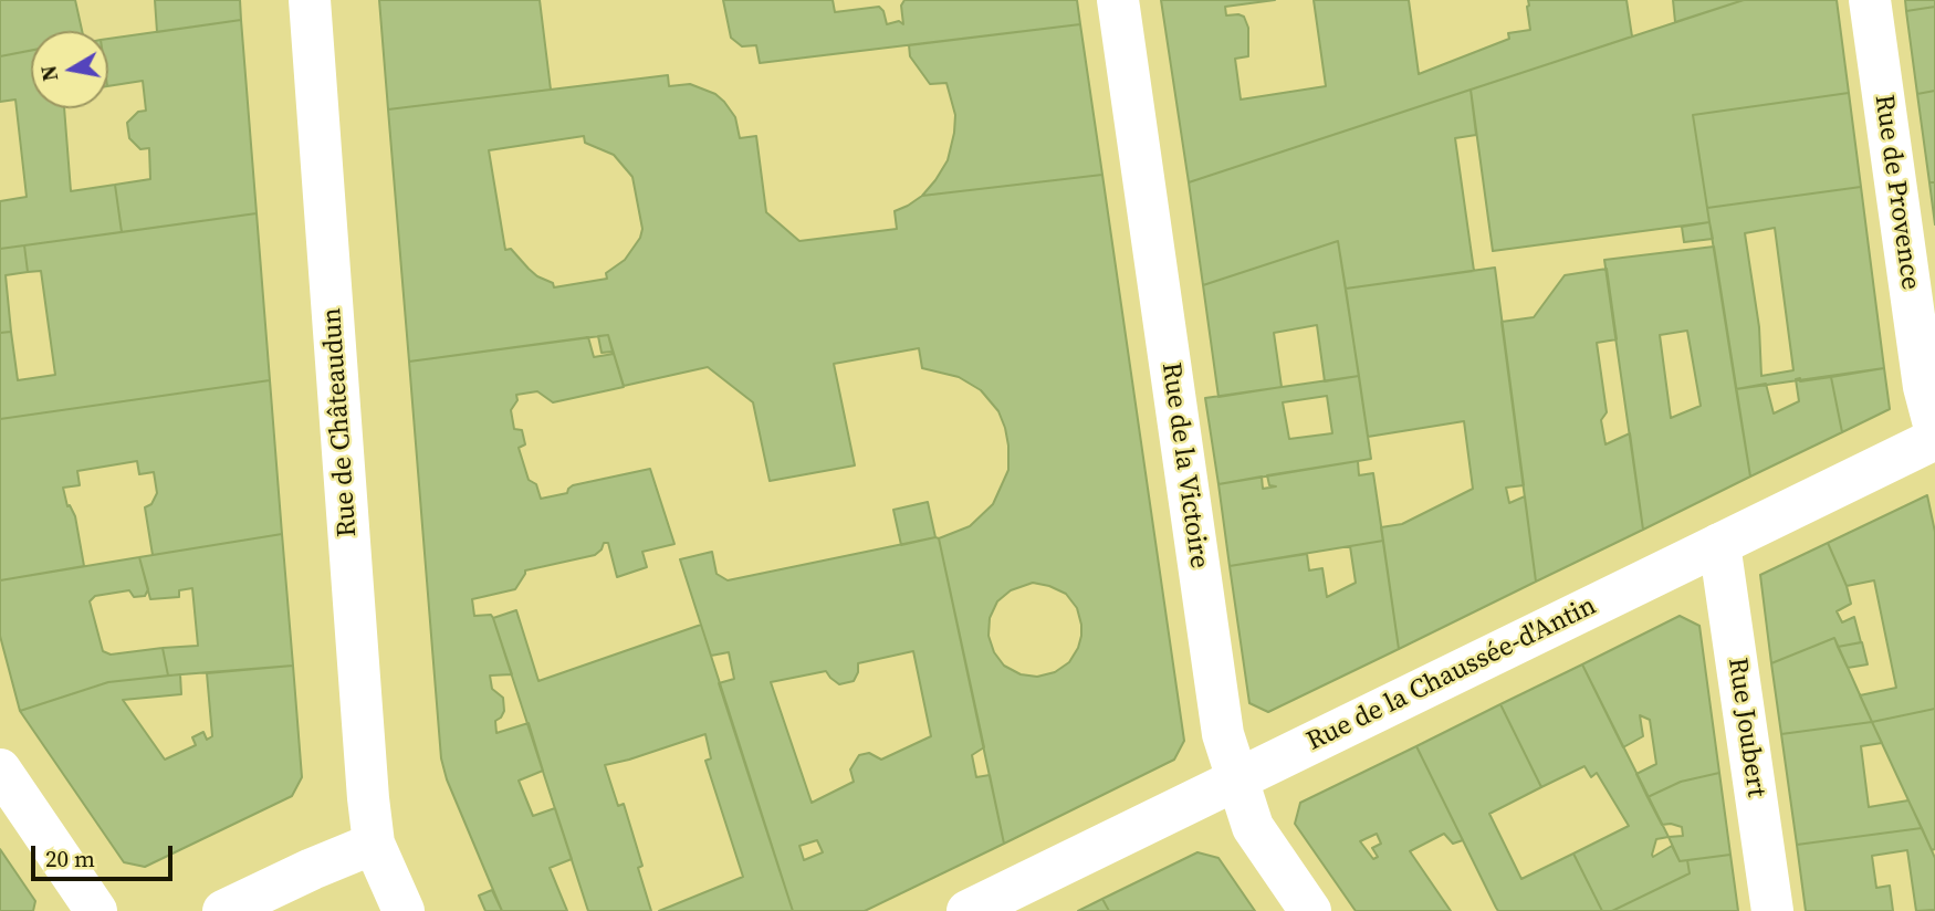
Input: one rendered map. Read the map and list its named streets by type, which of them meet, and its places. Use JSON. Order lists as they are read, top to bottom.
{
  "streets": {
    "main road": [
      "Rue de Provence",
      "Rue de Châteaudun",
      "Rue de la Victoire",
      "Rue de la Chaussée-d'Antin",
      "Rue Joubert"
    ]
  },
  "crossings": [
    ["Rue de la Victoire", "Rue de la Chaussée-d'Antin"],
    ["Rue de la Chaussée-d'Antin", "Rue Joubert"]
  ],
  "scale_bar": "20 m",
  "north": "left"
}
